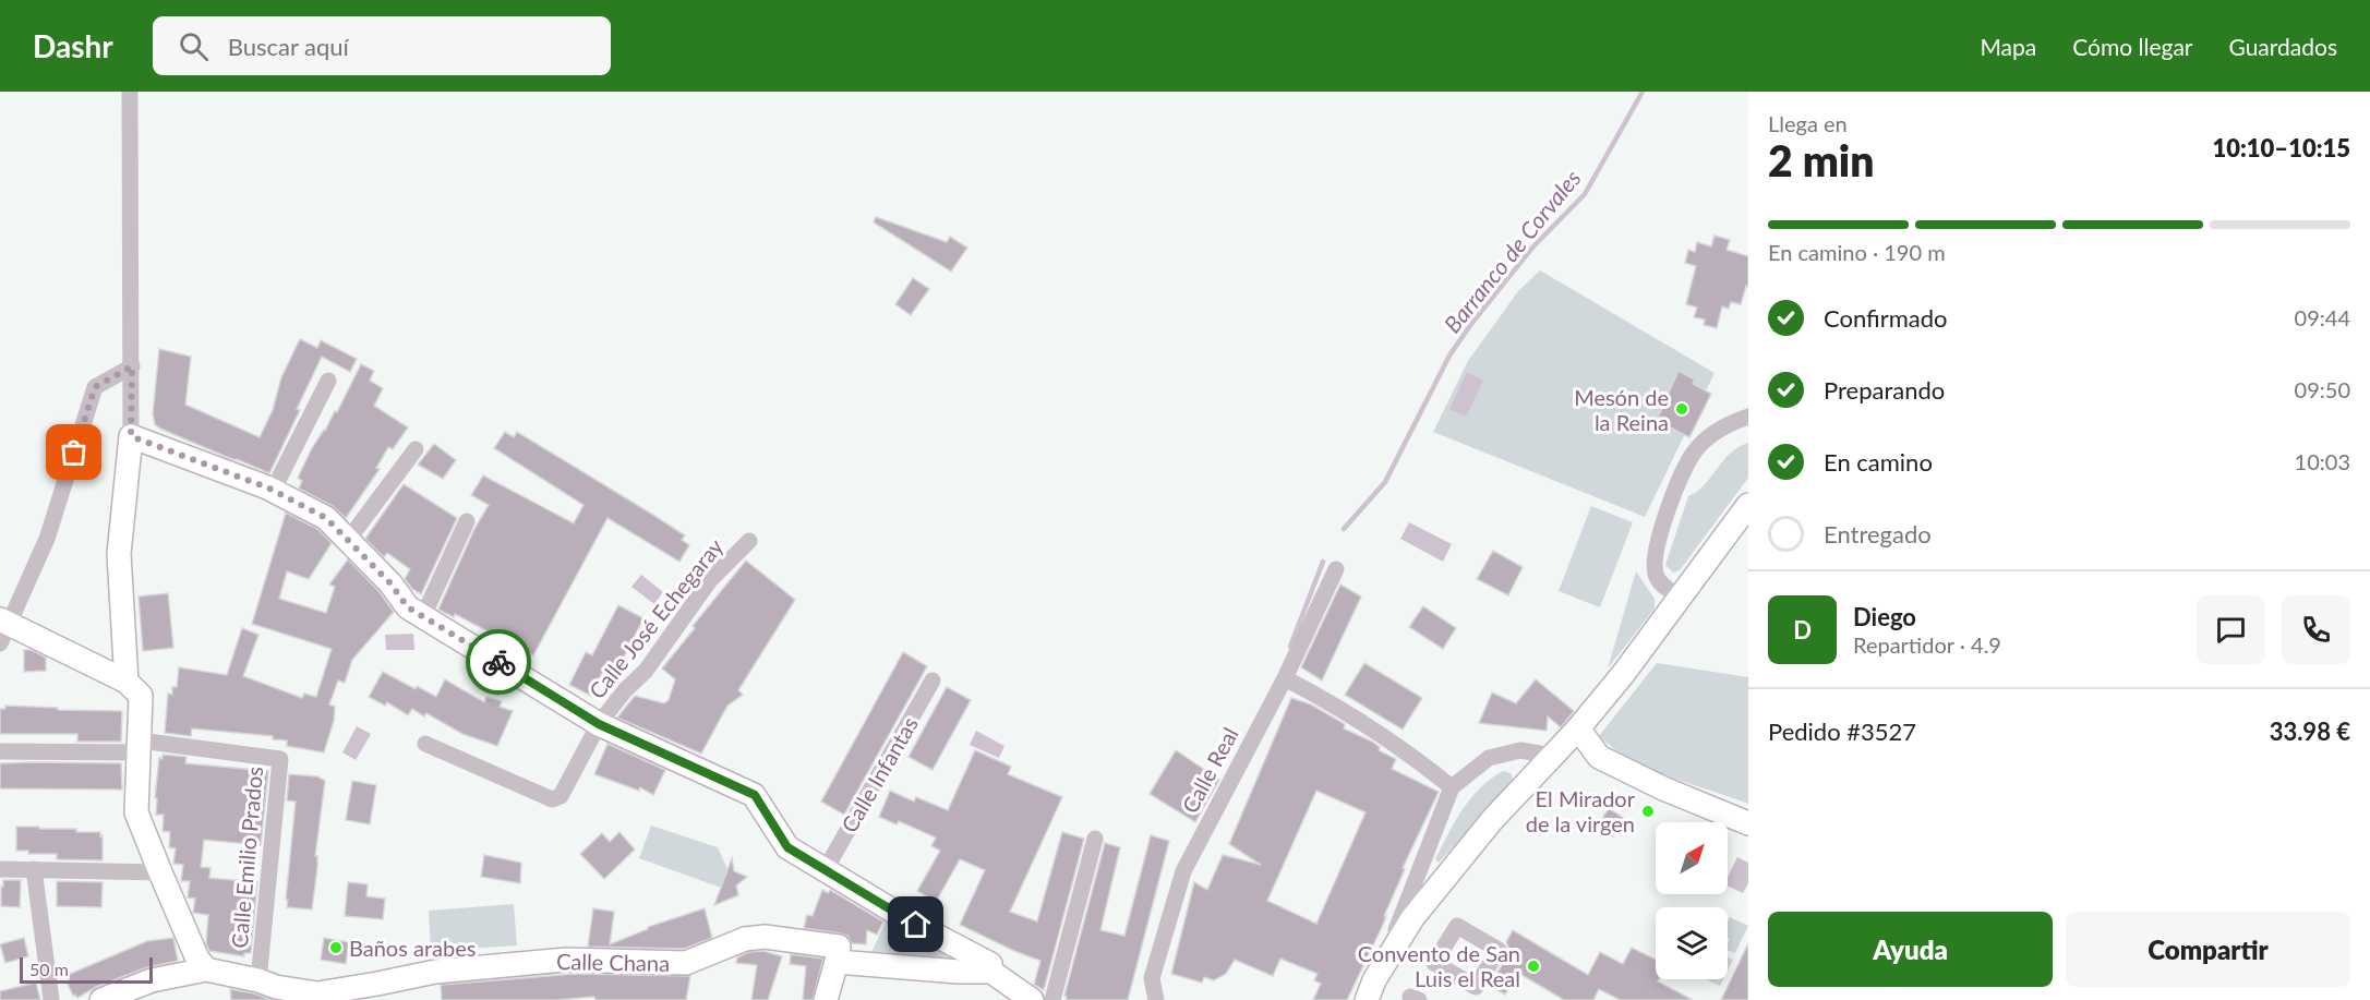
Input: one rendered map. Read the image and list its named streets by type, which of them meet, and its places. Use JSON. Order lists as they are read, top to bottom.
{
  "streets": {
    "street": [
      "Calle José Echegaray",
      "Calle Real",
      "Calle Infantas",
      "Calle Emilio Prados",
      "Calle Chana"
    ]
  },
  "water": ["Barranco de Corvales"],
  "places": [
    "Mesón de la Reina",
    "El Mirador de la virgen",
    "Baños arabes",
    "Convento de San Luis el Real"
  ],
  "scale_bar": "50 m",
  "north": "top right",
  "page": {
    "header": "Dashr",
    "search": "Buscar aquí",
    "nav": ["Mapa", "Cómo llegar", "Guardados"],
    "heading": ["2 min", "Llega en", "10:10–10:15"],
    "panel": [
      "Diego",
      "Repartidor · 4.9",
      "Pedido #3527",
      "33.98 €"
    ],
    "bar": "En camino · 190 m",
    "list": [
      ["Confirmado", "09:44"],
      ["Preparando", "09:50"],
      ["En camino", "10:03"],
      "Entregado"
    ],
    "round": "D",
    "buttons": ["Ayuda", "Compartir"],
    "scale": "50 m"
  }
}
